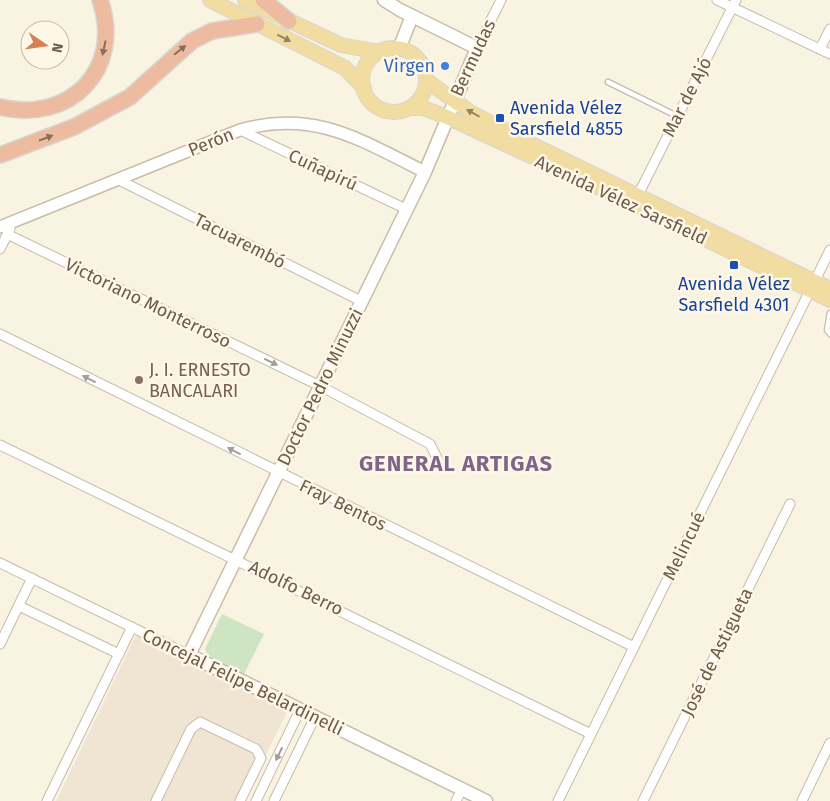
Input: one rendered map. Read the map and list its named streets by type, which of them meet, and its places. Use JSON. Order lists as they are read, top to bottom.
{
  "streets": {
    "main road": [
      "Bermudas",
      "Avenida Vélez Sarsfield",
      "Doctor Pedro Minuzzi",
      "Concejal Felipe Belardinelli"
    ],
    "street": [
      "Mar de Ajó",
      "Perón",
      "Cuñapirú",
      "Tacuarembó",
      "Victoriano Monterroso",
      "Fray Bentos",
      "Melincué",
      "Adolfo Berro",
      "José de Astigueta"
    ]
  },
  "crossings": [
    ["Bermudas", "Avenida Vélez Sarsfield"],
    ["Bermudas", "Doctor Pedro Minuzzi"],
    ["Mar de Ajó", "Avenida Vélez Sarsfield"],
    ["Perón", "Cuñapirú"],
    ["Perón", "Tacuarembó"],
    ["Perón", "Victoriano Monterroso"],
    ["Perón", "Doctor Pedro Minuzzi"],
    ["Cuñapirú", "Doctor Pedro Minuzzi"],
    ["Avenida Vélez Sarsfield", "Doctor Pedro Minuzzi"],
    ["Avenida Vélez Sarsfield", "Melincué"],
    ["Tacuarembó", "Doctor Pedro Minuzzi"],
    ["Victoriano Monterroso", "Doctor Pedro Minuzzi"],
    ["Doctor Pedro Minuzzi", "Fray Bentos"],
    ["Doctor Pedro Minuzzi", "Adolfo Berro"],
    ["Doctor Pedro Minuzzi", "Concejal Felipe Belardinelli"],
    ["Fray Bentos", "Melincué"],
    ["Melincué", "Adolfo Berro"]
  ],
  "one_way": ["Victoriano Monterroso", "Fray Bentos"],
  "districts": ["GENERAL ARTIGAS"],
  "places": {
    "other": ["Virgen", "J. I. ERNESTO BANCALARI"],
    "transit": ["Avenida Vélez Sarsfield 4855", "Avenida Vélez Sarsfield 4301"]
  },
  "north": "right"
}
